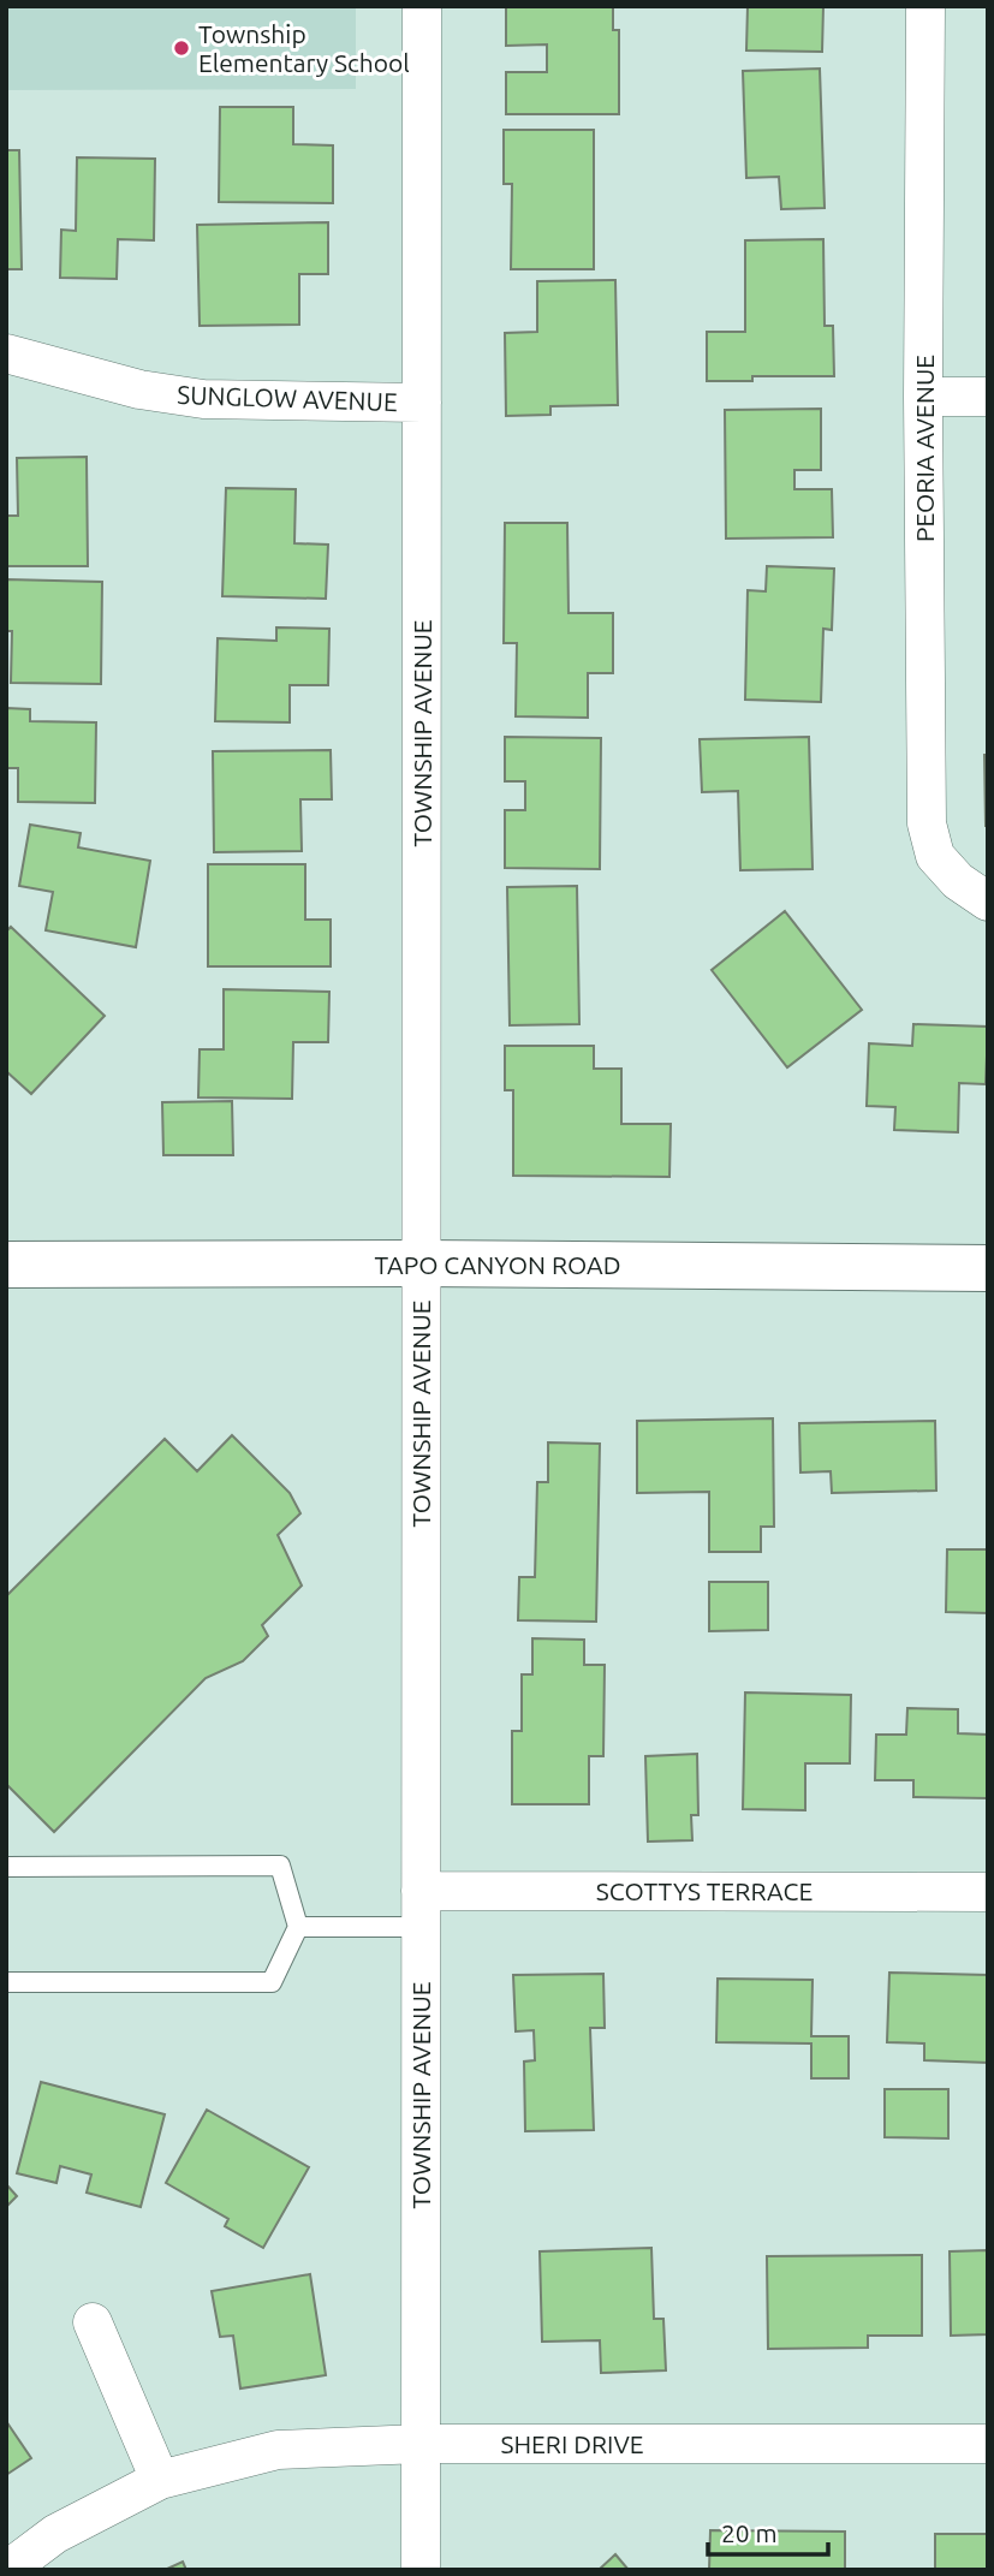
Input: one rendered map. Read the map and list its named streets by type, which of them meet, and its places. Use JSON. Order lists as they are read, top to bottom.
{
  "streets": {
    "main road": ["TAPO CANYON ROAD"],
    "street": [
      "SUNGLOW AVENUE",
      "PEORIA AVENUE",
      "TOWNSHIP AVENUE",
      "SCOTTYS TERRACE",
      "SHERI DRIVE"
    ]
  },
  "crossings": [
    ["SUNGLOW AVENUE", "TOWNSHIP AVENUE"],
    ["TOWNSHIP AVENUE", "TAPO CANYON ROAD"],
    ["TOWNSHIP AVENUE", "SCOTTYS TERRACE"],
    ["TOWNSHIP AVENUE", "SHERI DRIVE"]
  ],
  "places": ["Township Elementary School"],
  "scale_bar": "20 m"
}
